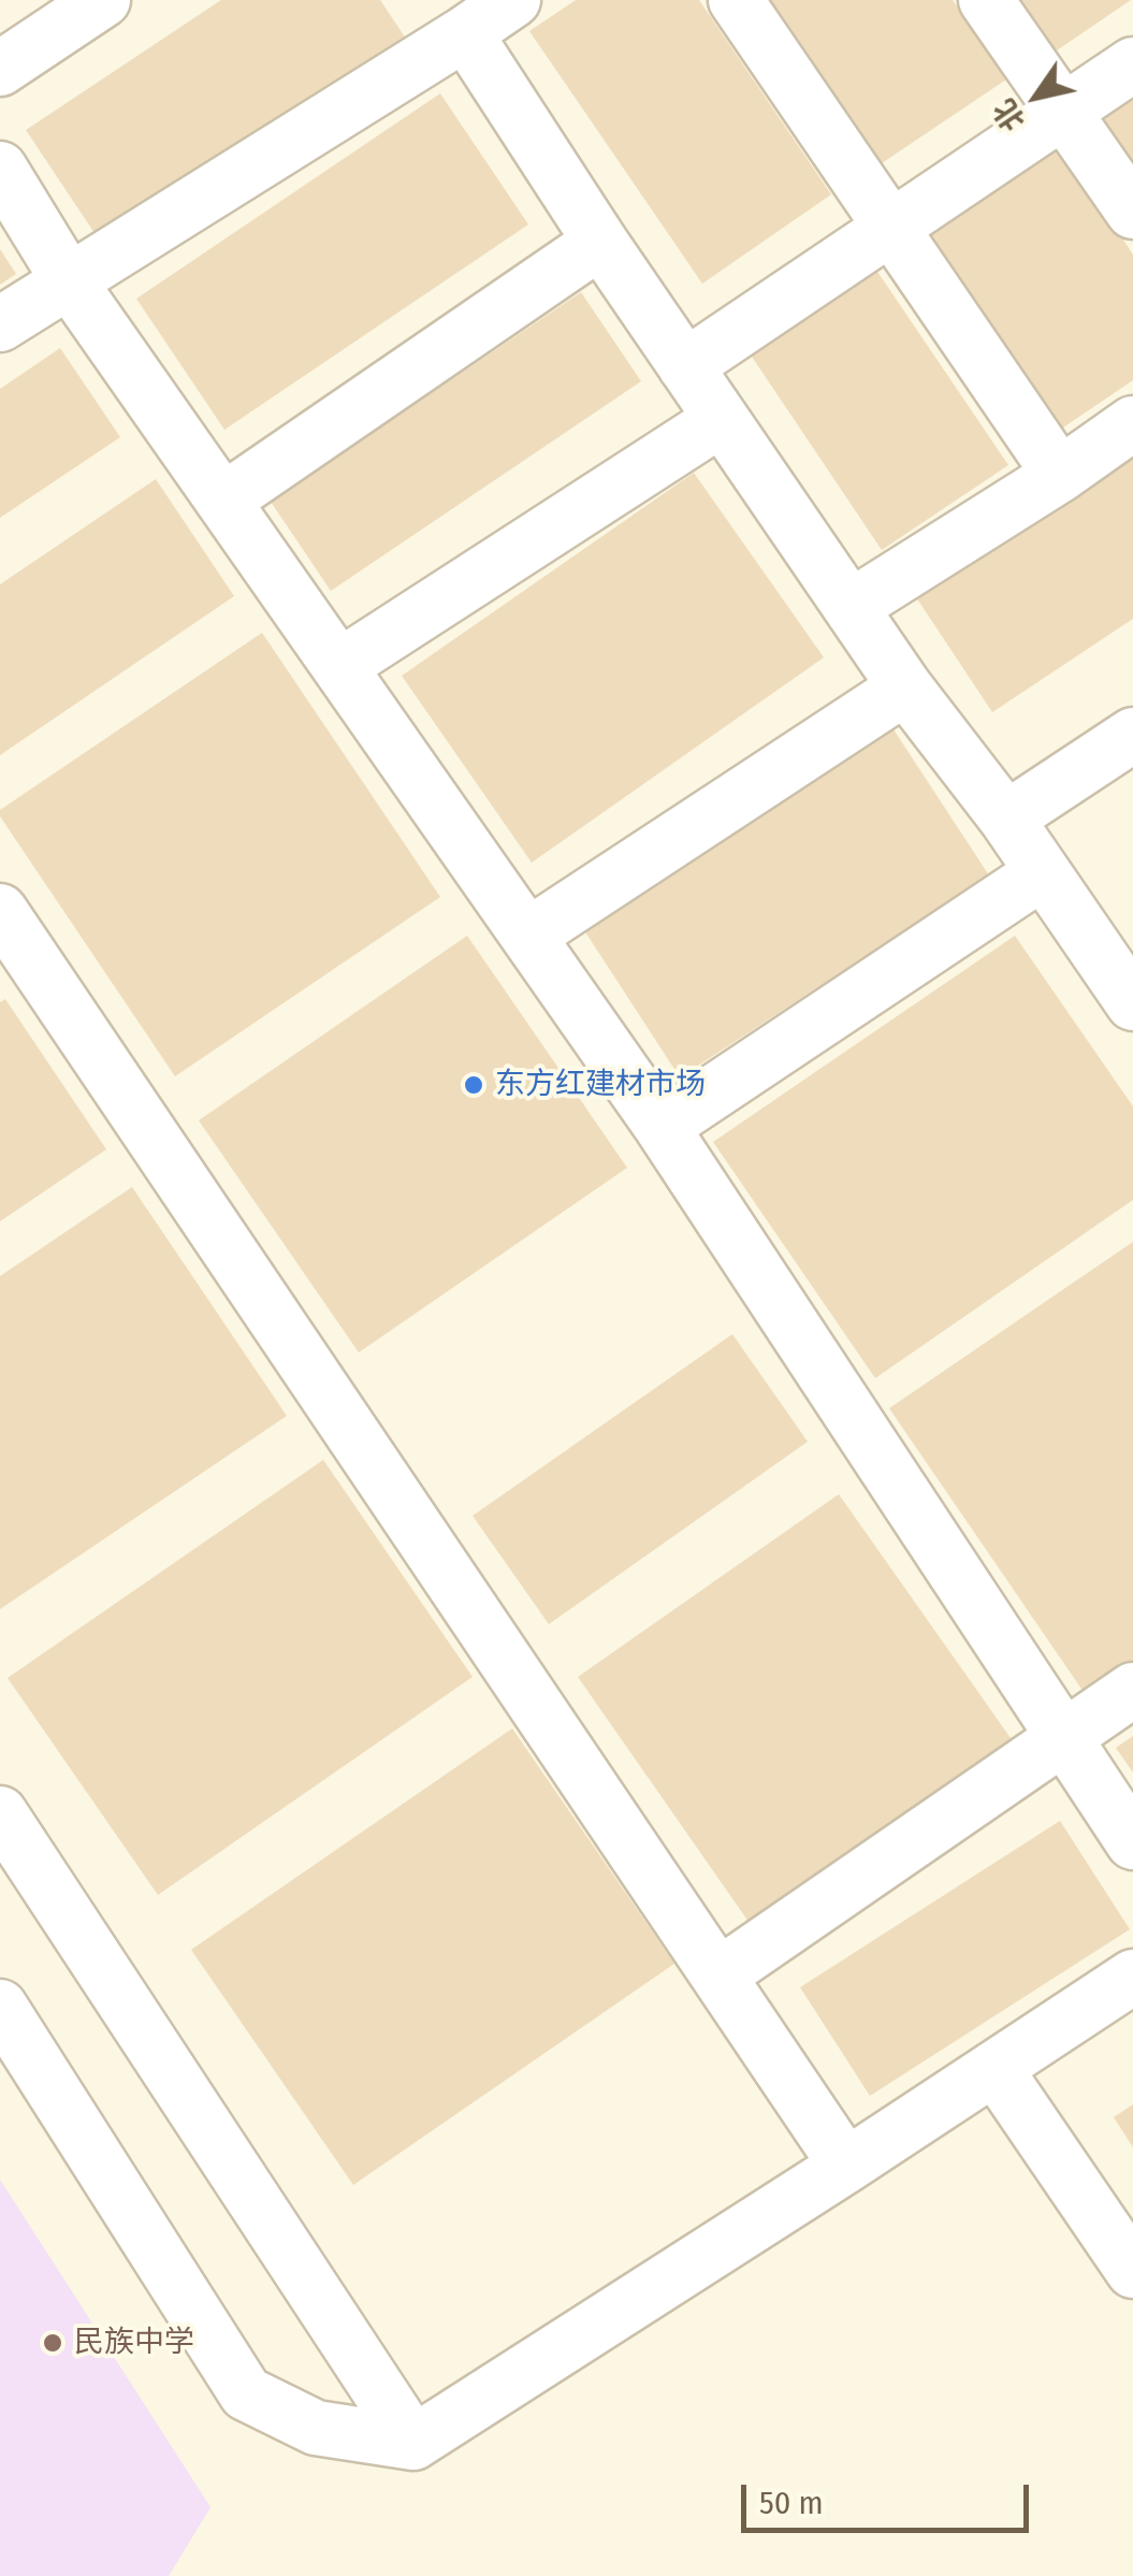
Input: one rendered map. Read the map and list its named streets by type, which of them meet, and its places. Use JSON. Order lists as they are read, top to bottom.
{
  "places": ["东方红建材市场", "民族中学"],
  "scale_bar": "50 m",
  "north": "bottom left"
}
